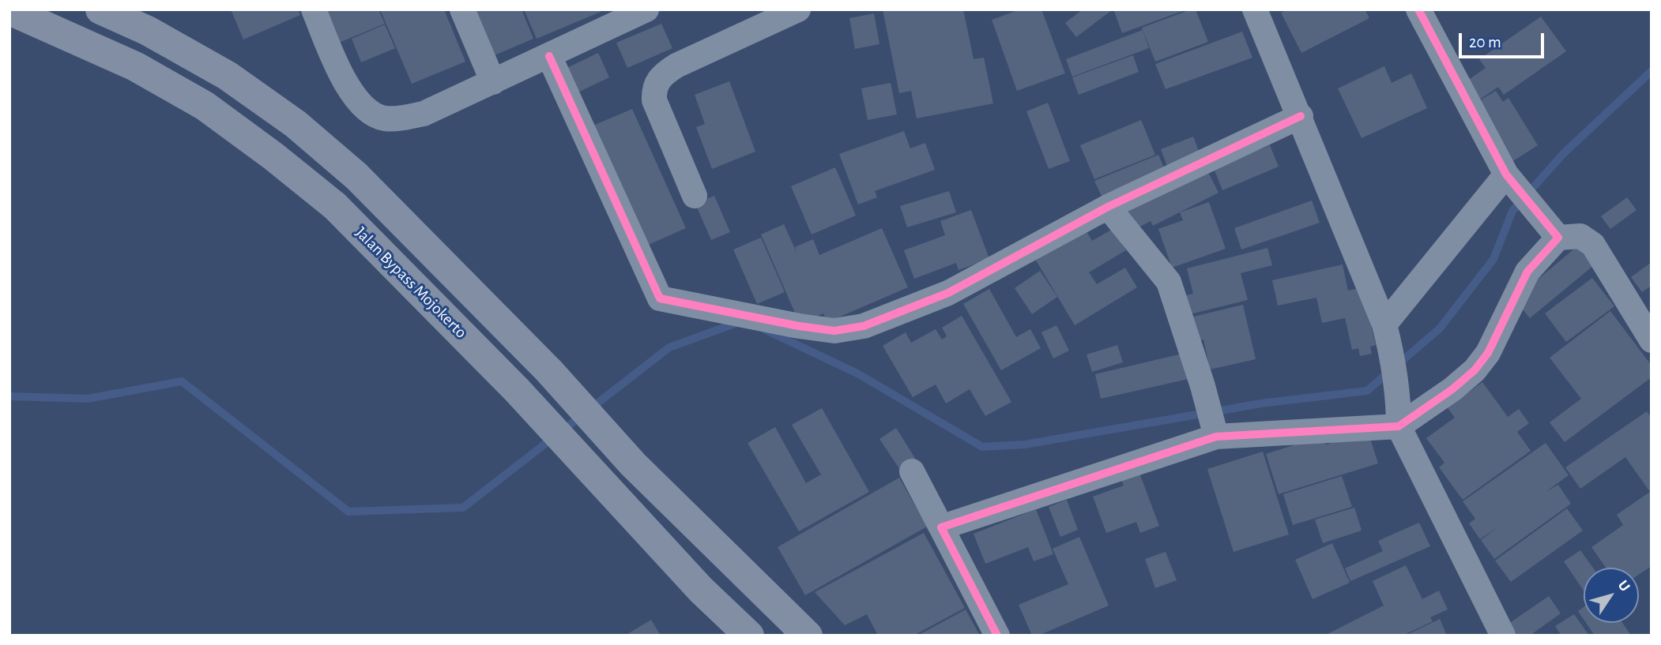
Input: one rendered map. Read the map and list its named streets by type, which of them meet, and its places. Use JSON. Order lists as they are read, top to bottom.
{
  "streets": {
    "highway": ["Jalan Bypass Mojokerto"]
  },
  "scale_bar": "20 m",
  "north": "top right"
}
